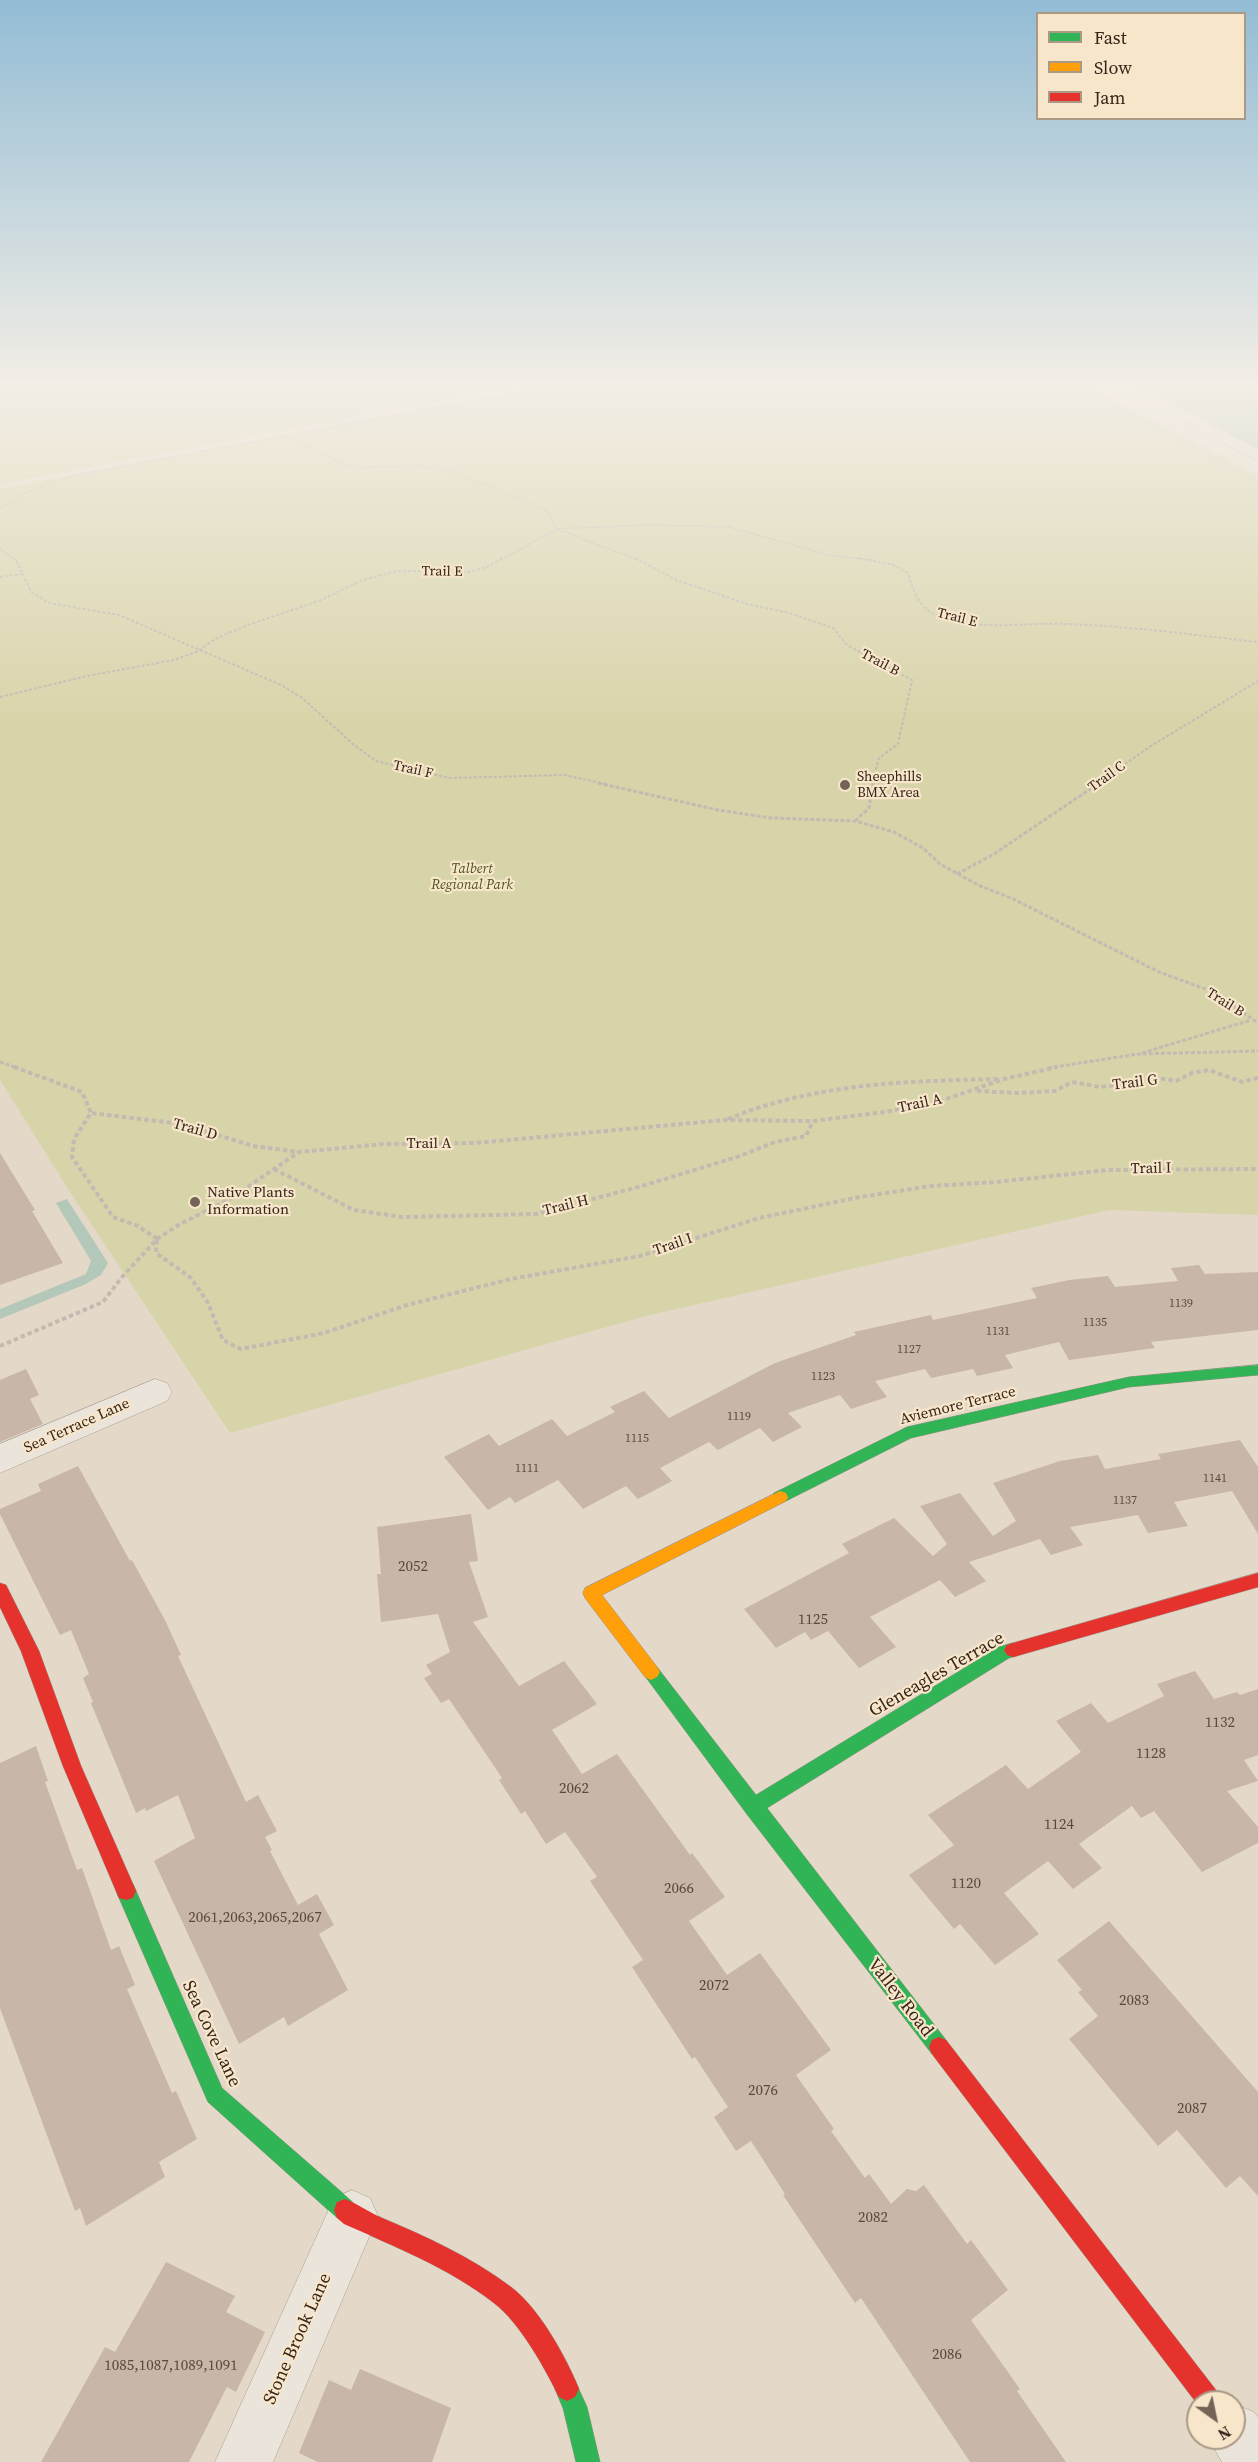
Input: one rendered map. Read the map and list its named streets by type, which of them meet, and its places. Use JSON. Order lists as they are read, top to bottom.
{
  "streets": {
    "street": [
      "Aviemore Terrace",
      "Sea Terrace Lane",
      "Gleneagles Terrace",
      "Valley Road",
      "Sea Cove Lane",
      "Stone Brook Lane"
    ],
    "path": [
      "Trail E",
      "Trail B",
      "Trail F",
      "Trail C",
      "Trail G",
      "Trail A",
      "Trail D",
      "Trail I",
      "Trail H"
    ]
  },
  "crossings": [
    ["Trail E", "Trail B"],
    ["Trail E", "Trail F"],
    ["Trail B", "Trail F"],
    ["Trail B", "Trail C"],
    ["Trail B", "Trail A"],
    ["Trail G", "Trail A"],
    ["Trail A", "Trail D"],
    ["Trail A", "Trail I"],
    ["Trail A", "Trail H"],
    ["Aviemore Terrace", "Valley Road"],
    ["Gleneagles Terrace", "Valley Road"],
    ["Sea Cove Lane", "Stone Brook Lane"]
  ],
  "parks": ["Talbert Regional Park"],
  "places": ["Sheephills BMX Area", "Native Plants Information"],
  "house_numbers": [
    "1139",
    "1135",
    "1131",
    "1127",
    "1123",
    "1119",
    "1115",
    "1111",
    "1141",
    "1137",
    "2052",
    "1125",
    "1132",
    "1128",
    "2062",
    "1124",
    "1120",
    "2066",
    "2061,2063,2065,2067",
    "2072",
    "2083",
    "2076",
    "2087",
    "2082",
    "2086",
    "1085,1087,1089,1091"
  ],
  "legend": ["Fast", "Slow", "Jam"],
  "north": "bottom right"
}
